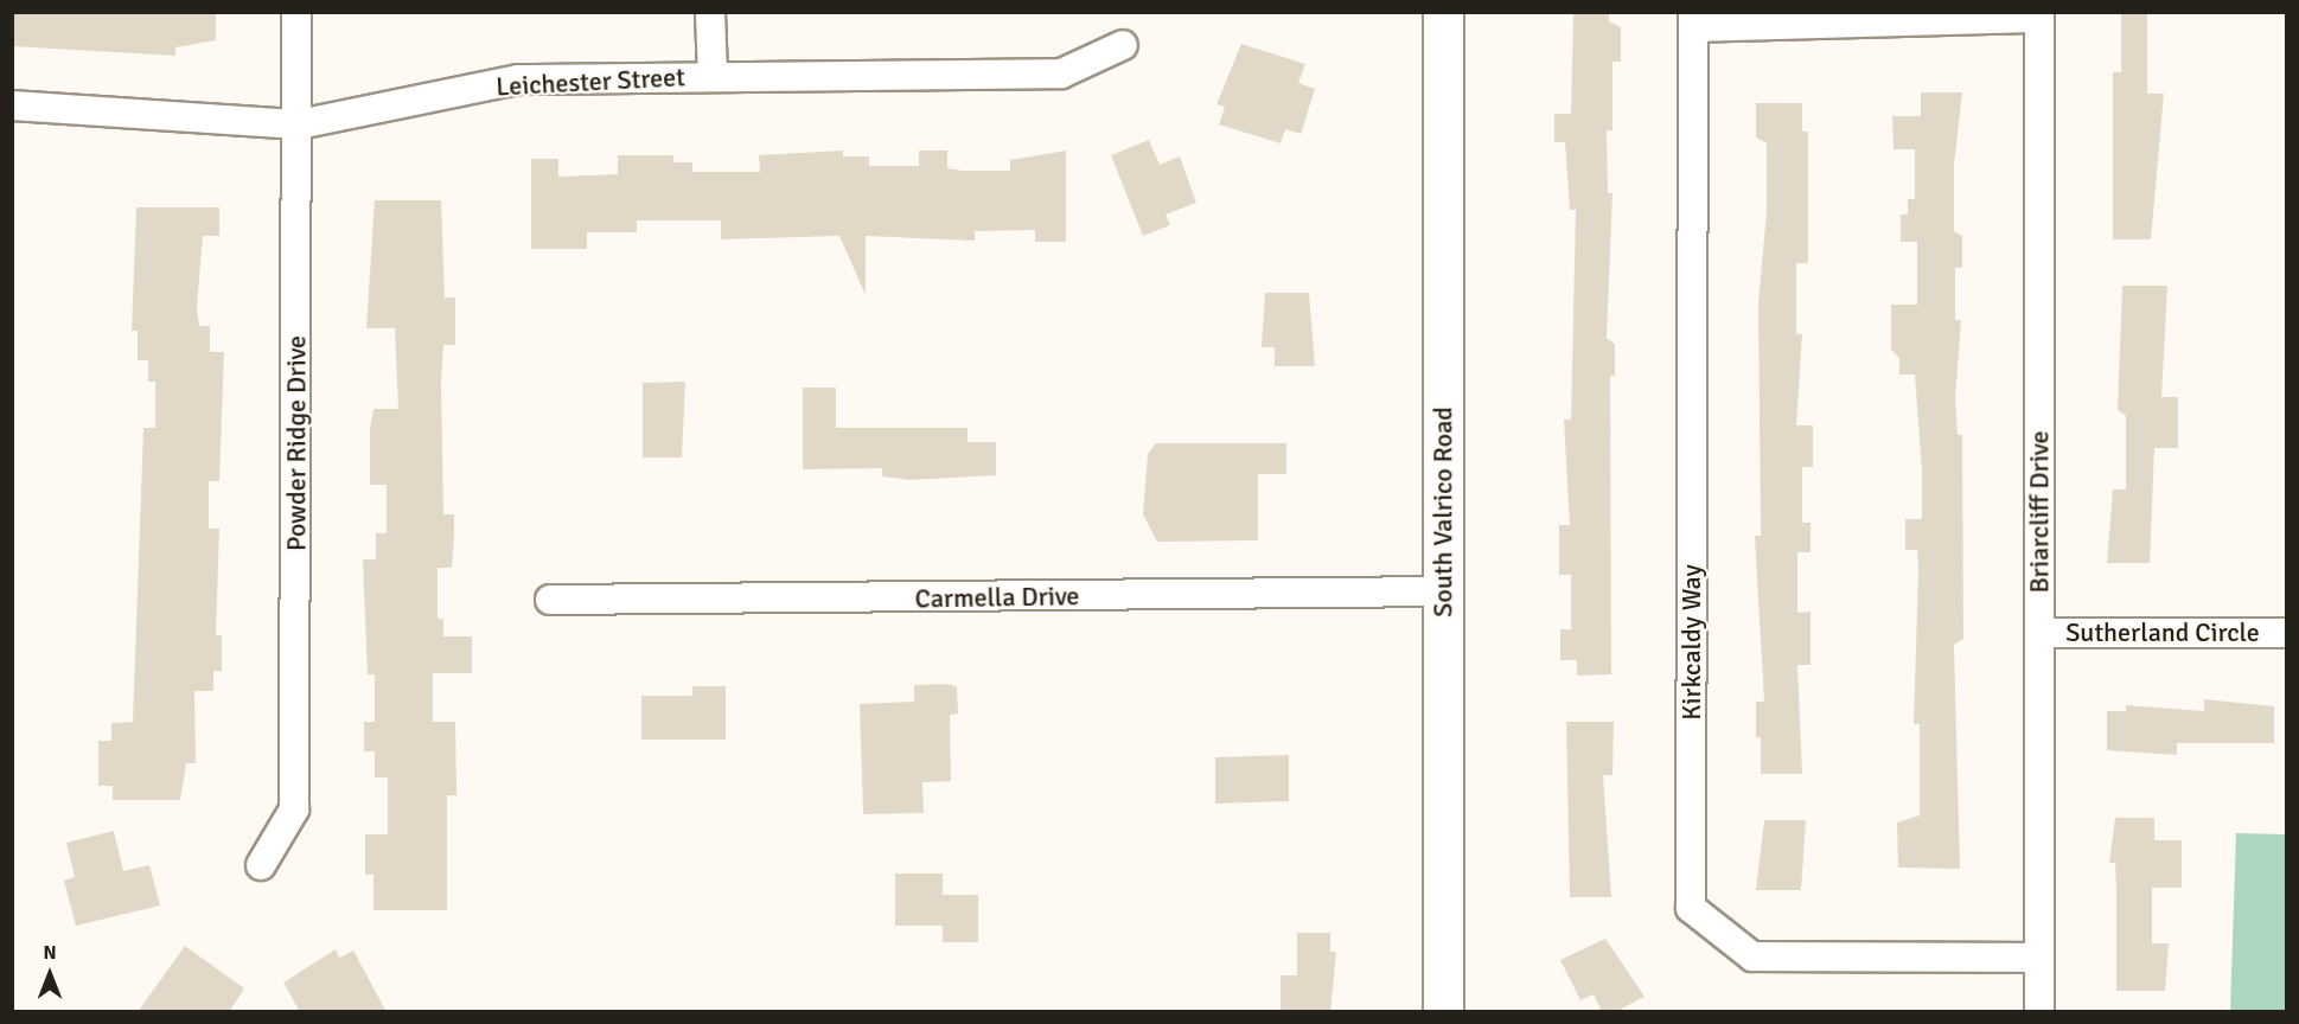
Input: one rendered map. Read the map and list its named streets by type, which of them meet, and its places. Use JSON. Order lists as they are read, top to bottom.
{
  "streets": {
    "street": [
      "Leichester Street",
      "Powder Ridge Drive",
      "South Valrico Road",
      "Briarcliff Drive",
      "Carmella Drive",
      "Sutherland Circle",
      "Kirkcaldy Way"
    ]
  },
  "crossings": [
    ["Leichester Street", "Powder Ridge Drive"],
    ["South Valrico Road", "Carmella Drive"],
    ["Briarcliff Drive", "Sutherland Circle"],
    ["Briarcliff Drive", "Kirkcaldy Way"]
  ],
  "north": "top"
}
